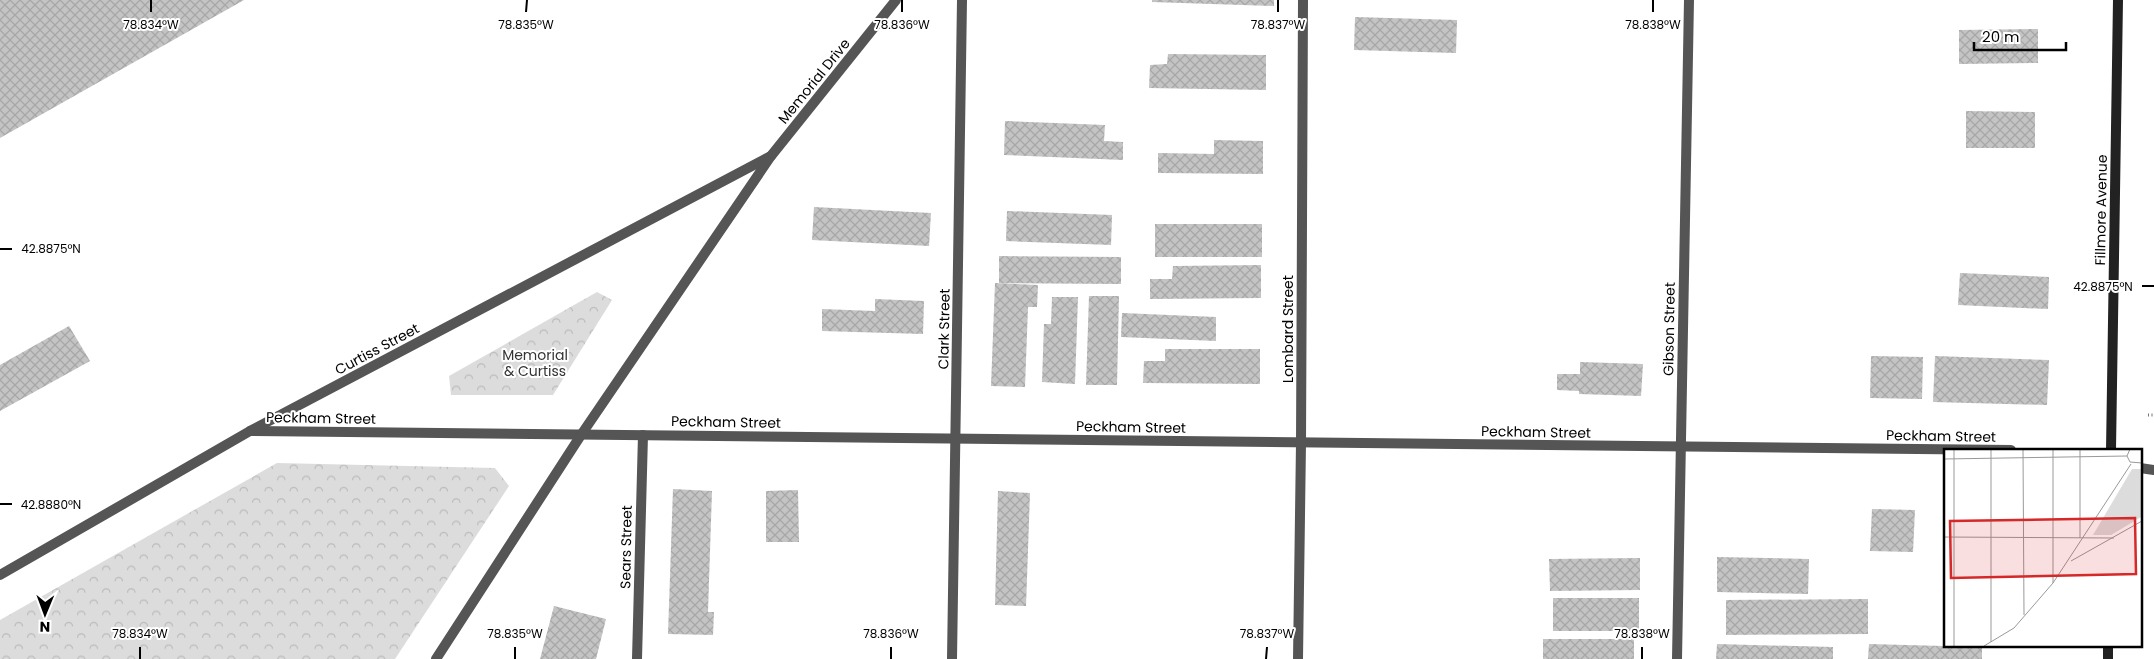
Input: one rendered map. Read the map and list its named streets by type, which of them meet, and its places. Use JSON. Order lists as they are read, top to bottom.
{
  "streets": {
    "street": [
      "Memorial Drive",
      "Fillmore Avenue",
      "Clark Street",
      "Lombard Street",
      "Gibson Street",
      "Curtiss Street",
      "Peckham Street",
      "Sears Street"
    ]
  },
  "crossings": [
    ["Memorial Drive", "Curtiss Street"],
    ["Memorial Drive", "Peckham Street"],
    ["Clark Street", "Peckham Street"],
    ["Lombard Street", "Peckham Street"],
    ["Gibson Street", "Peckham Street"],
    ["Curtiss Street", "Peckham Street"],
    ["Peckham Street", "Sears Street"]
  ],
  "parks": ["Memorial & Curtiss"],
  "scale_bar": "20 m",
  "north": "bottom",
  "coordinates": [
    "78.834°W",
    "78.835°W",
    "78.836°W",
    "78.837°W",
    "78.838°W",
    "42.8875°N",
    "42.8880°N"
  ]
}
